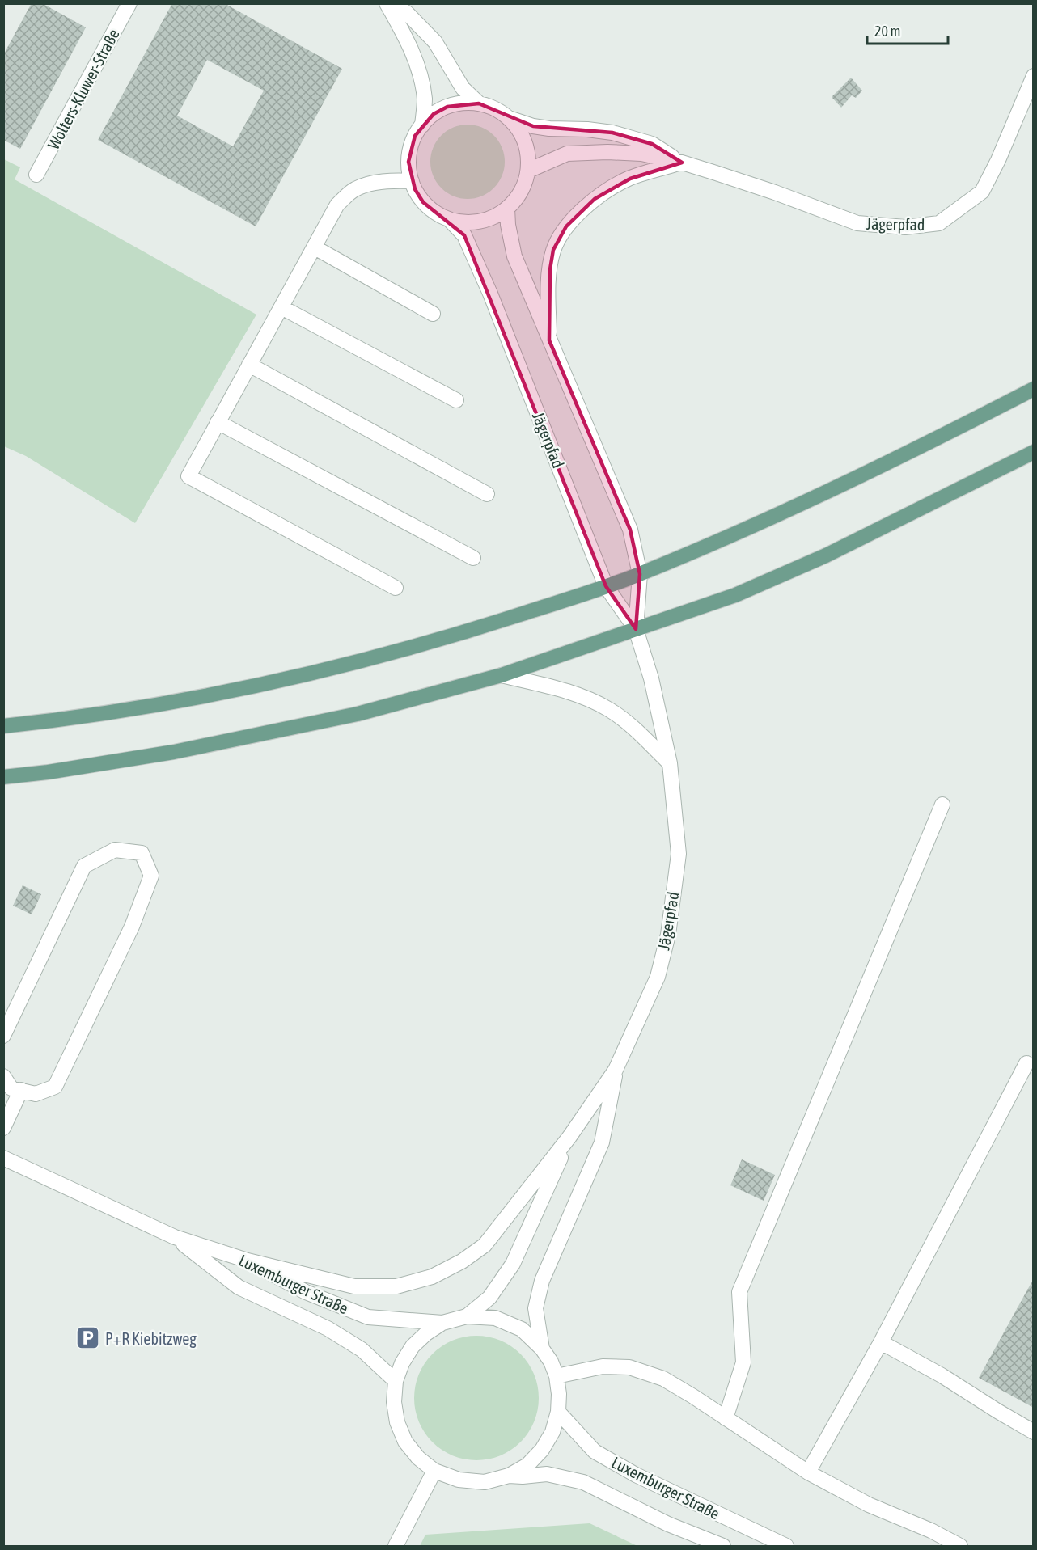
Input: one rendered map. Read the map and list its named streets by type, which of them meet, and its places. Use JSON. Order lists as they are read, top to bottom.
{
  "streets": {
    "street": ["Wolters-Kluwer-Straße", "Jägerpfad", "Luxemburger Straße"]
  },
  "places": {
    "parking": ["P+R Kiebitzweg"]
  },
  "scale_bar": "20 m"
}
